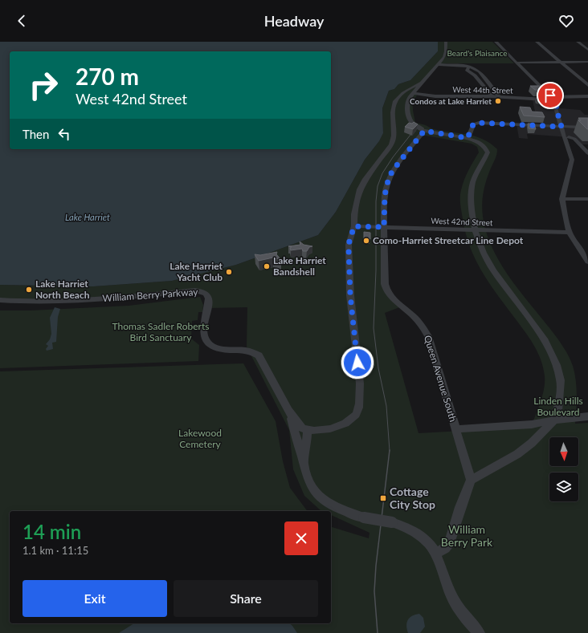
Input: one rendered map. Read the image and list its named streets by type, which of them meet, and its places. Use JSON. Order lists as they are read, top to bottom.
{
  "streets": {
    "street": [
      "West 44th Street",
      "West 42nd Street",
      "William Berry Parkway",
      "Queen Avenue South"
    ]
  },
  "crossings": [
    ["West 42nd Street", "Queen Avenue South"]
  ],
  "water": ["Lake Harriet"],
  "parks": [
    "Beard's Plaisance",
    "Thomas Sadler Roberts Bird Sanctuary",
    "Linden Hills Boulevard",
    "Lakewood Cemetery",
    "William Berry Park"
  ],
  "places": {
    "other": [
      "Condos at Lake Harriet",
      "Como-Harriet Streetcar Line Depot",
      "Lake Harriet Bandshell",
      "Lake Harriet Yacht Club",
      "Lake Harriet North Beach"
    ],
    "transit": ["Cottage City Stop"]
  },
  "north": "bottom",
  "page": {
    "header": "Headway",
    "turn": ["270 m", "West 42nd Street"],
    "then": "Then",
    "heading": ["14 min", "1.1 km · 11:15"],
    "buttons": ["Exit", "Share"]
  }
}
